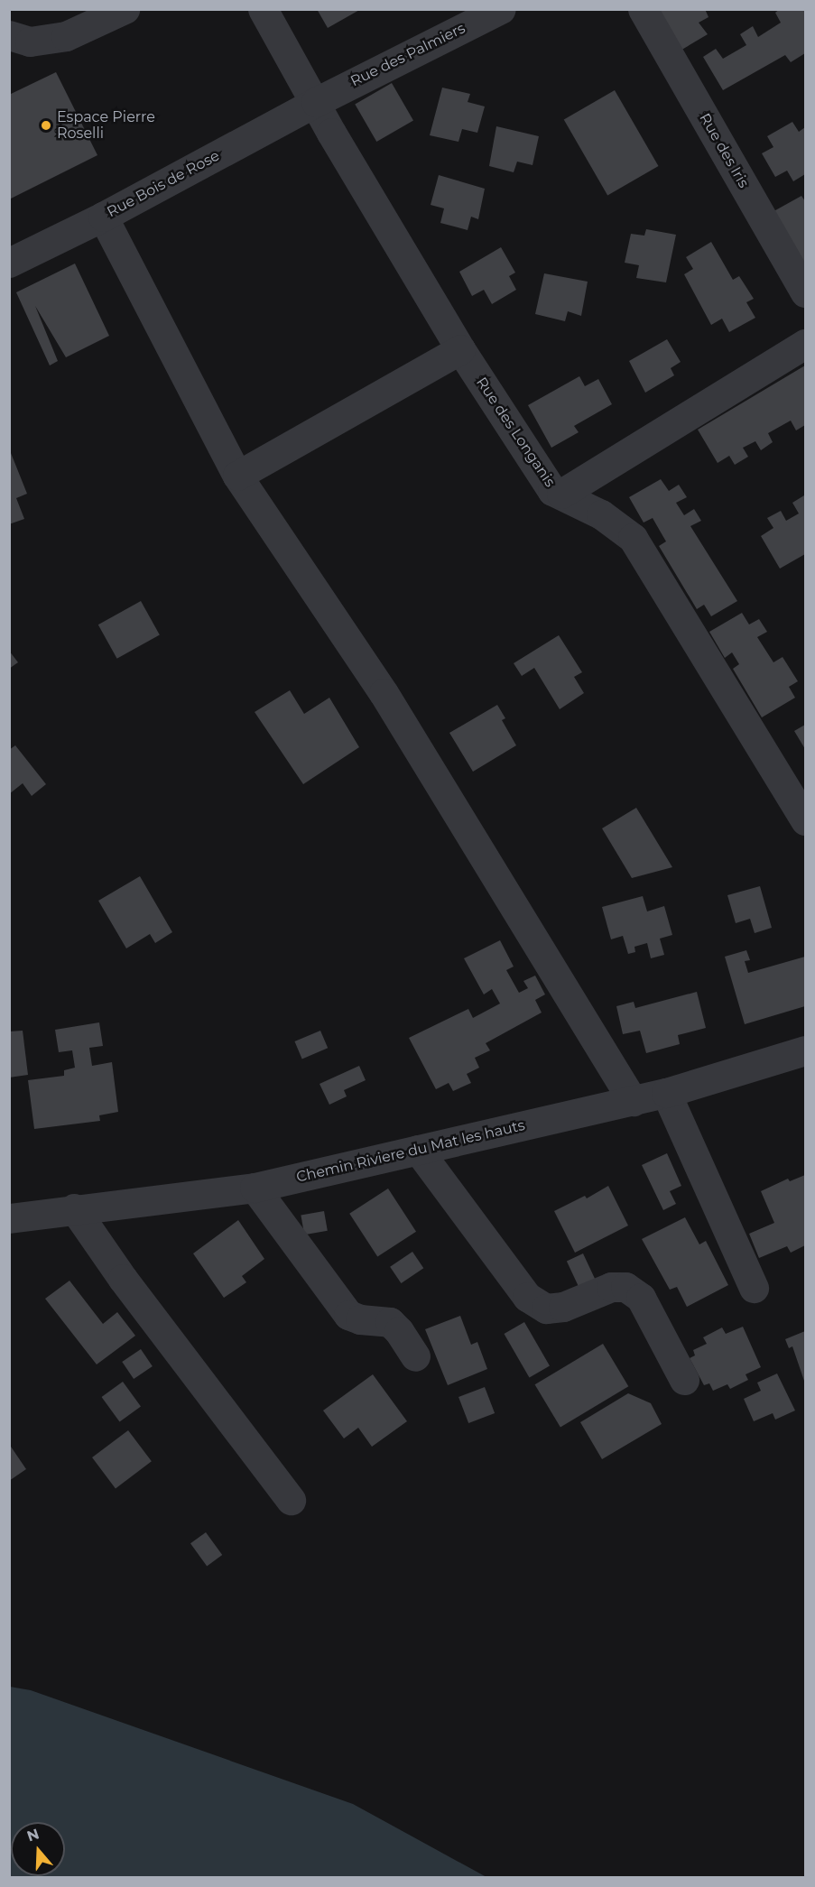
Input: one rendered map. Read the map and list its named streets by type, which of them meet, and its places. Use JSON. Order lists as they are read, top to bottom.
{
  "streets": {
    "street": [
      "Rue des Palmiers",
      "Rue des Iris",
      "Rue Bois de Rose",
      "Rue des Longanis",
      "Chemin Riviere du Mat les hauts"
    ]
  },
  "crossings": [
    ["Rue des Palmiers", "Rue Bois de Rose"],
    ["Rue des Palmiers", "Rue des Longanis"],
    ["Rue Bois de Rose", "Rue des Longanis"]
  ],
  "places": ["Espace Pierre Roselli"],
  "north": "top"
}
